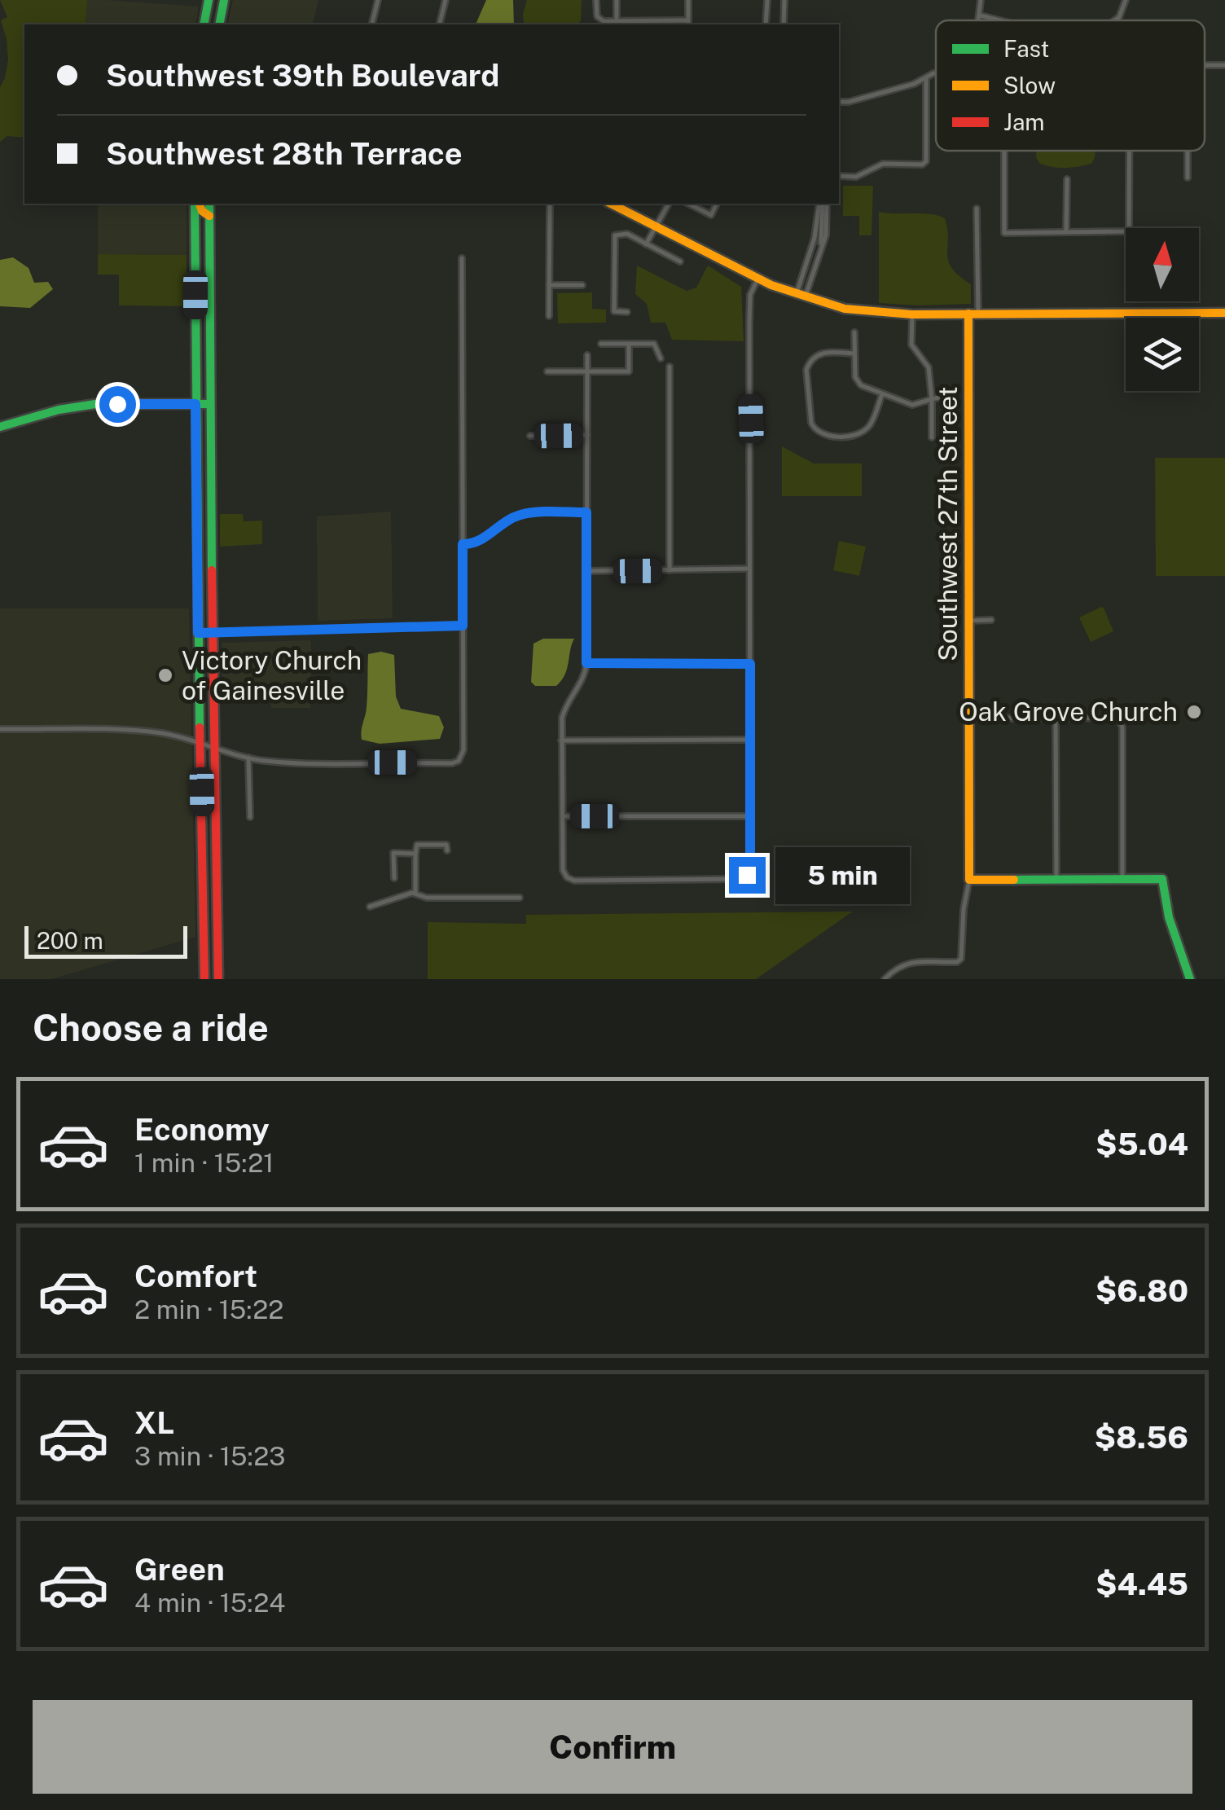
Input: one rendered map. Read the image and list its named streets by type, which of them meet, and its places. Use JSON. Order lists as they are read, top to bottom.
{
  "streets": {
    "street": ["Southwest 27th Street"]
  },
  "places": ["Victory Church of Gainesville", "Oak Grove Church"],
  "legend": ["Fast", "Slow", "Jam"],
  "scale_bar": "200 m",
  "north": "top",
  "page": {
    "banner": ["Southwest 39th Boulevard", "Southwest 28th Terrace"],
    "bubble": "5 min",
    "scale": "200 m",
    "heading": "Choose a ride",
    "list": [
      {
        "name": "Economy",
        "note": "1 min · 15:21",
        "value": "$5.04"
      },
      {
        "name": "Comfort",
        "note": "2 min · 15:22",
        "value": "$6.80"
      },
      {
        "name": "XL",
        "note": "3 min · 15:23",
        "value": "$8.56"
      },
      {
        "name": "Green",
        "note": "4 min · 15:24",
        "value": "$4.45"
      }
    ],
    "buttons": "Confirm"
  }
}
